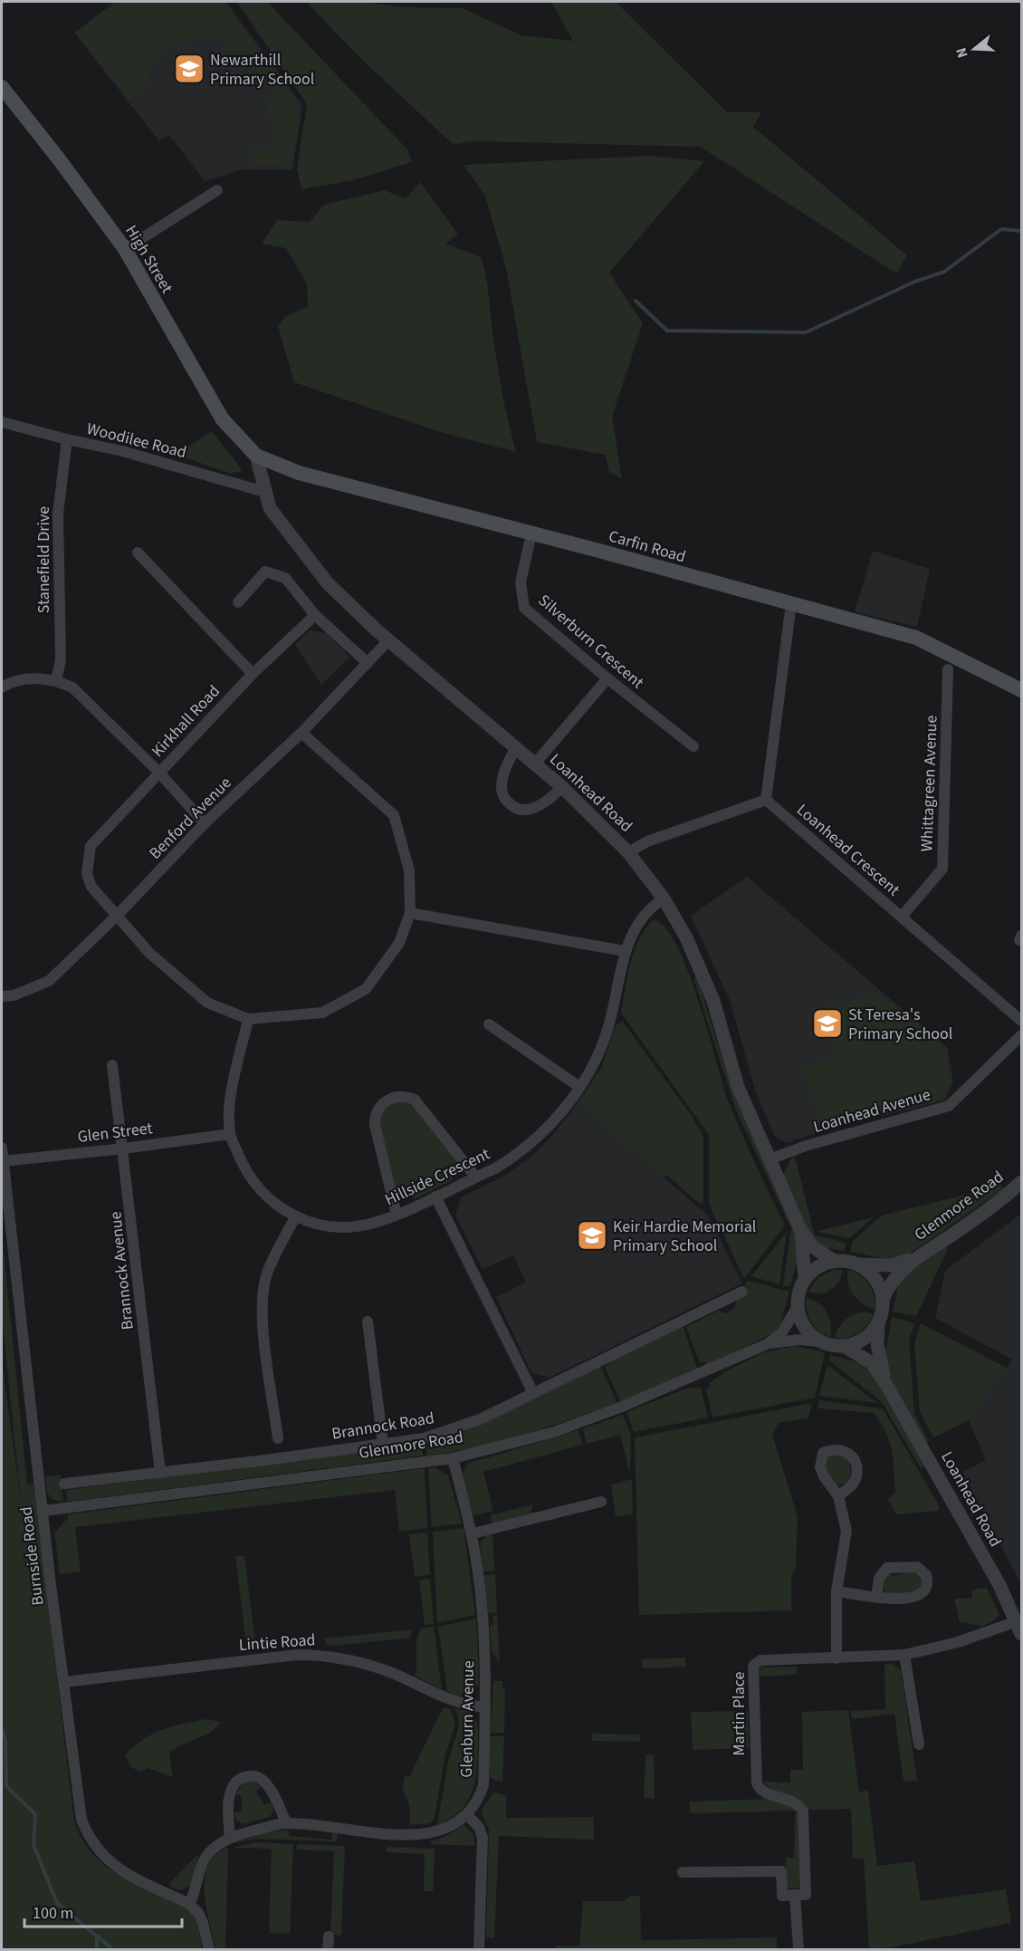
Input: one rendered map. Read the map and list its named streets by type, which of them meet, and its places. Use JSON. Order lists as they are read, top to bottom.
{
  "streets": {
    "main road": ["High Street", "Carfin Road"],
    "street": [
      "Woodilee Road",
      "Stanefield Drive",
      "Silverburn Crescent",
      "Kirkhall Road",
      "Whittagreen Avenue",
      "Loanhead Road",
      "Benford Avenue",
      "Loanhead Crescent",
      "Loanhead Avenue",
      "Glen Street",
      "Hillside Crescent",
      "Glenmore Road",
      "Brannock Avenue",
      "Brannock Road",
      "Burnside Road",
      "Lintie Road",
      "Martin Place",
      "Glenburn Avenue"
    ]
  },
  "crossings": [
    ["High Street", "Carfin Road"],
    ["High Street", "Loanhead Road"],
    ["Woodilee Road", "Stanefield Drive"],
    ["Woodilee Road", "Loanhead Road"],
    ["Carfin Road", "Silverburn Crescent"],
    ["Carfin Road", "Loanhead Road"],
    ["Kirkhall Road", "Benford Avenue"],
    ["Kirkhall Road", "Hillside Crescent"],
    ["Whittagreen Avenue", "Loanhead Crescent"],
    ["Loanhead Road", "Benford Avenue"],
    ["Loanhead Road", "Loanhead Avenue"],
    ["Loanhead Road", "Hillside Crescent"],
    ["Loanhead Road", "Glenmore Road"],
    ["Loanhead Road", "Martin Place"],
    ["Glen Street", "Hillside Crescent"],
    ["Glen Street", "Brannock Avenue"],
    ["Glen Street", "Burnside Road"],
    ["Glenmore Road", "Burnside Road"],
    ["Glenmore Road", "Glenburn Avenue"],
    ["Brannock Avenue", "Brannock Road"],
    ["Burnside Road", "Lintie Road"],
    ["Burnside Road", "Glenburn Avenue"],
    ["Lintie Road", "Glenburn Avenue"]
  ],
  "places": {
    "school or university": ["Newarthill Primary School", "St Teresa's Primary School", "Keir Hardie Memorial Primary School"]
  },
  "scale_bar": "100 m",
  "north": "left"
}
